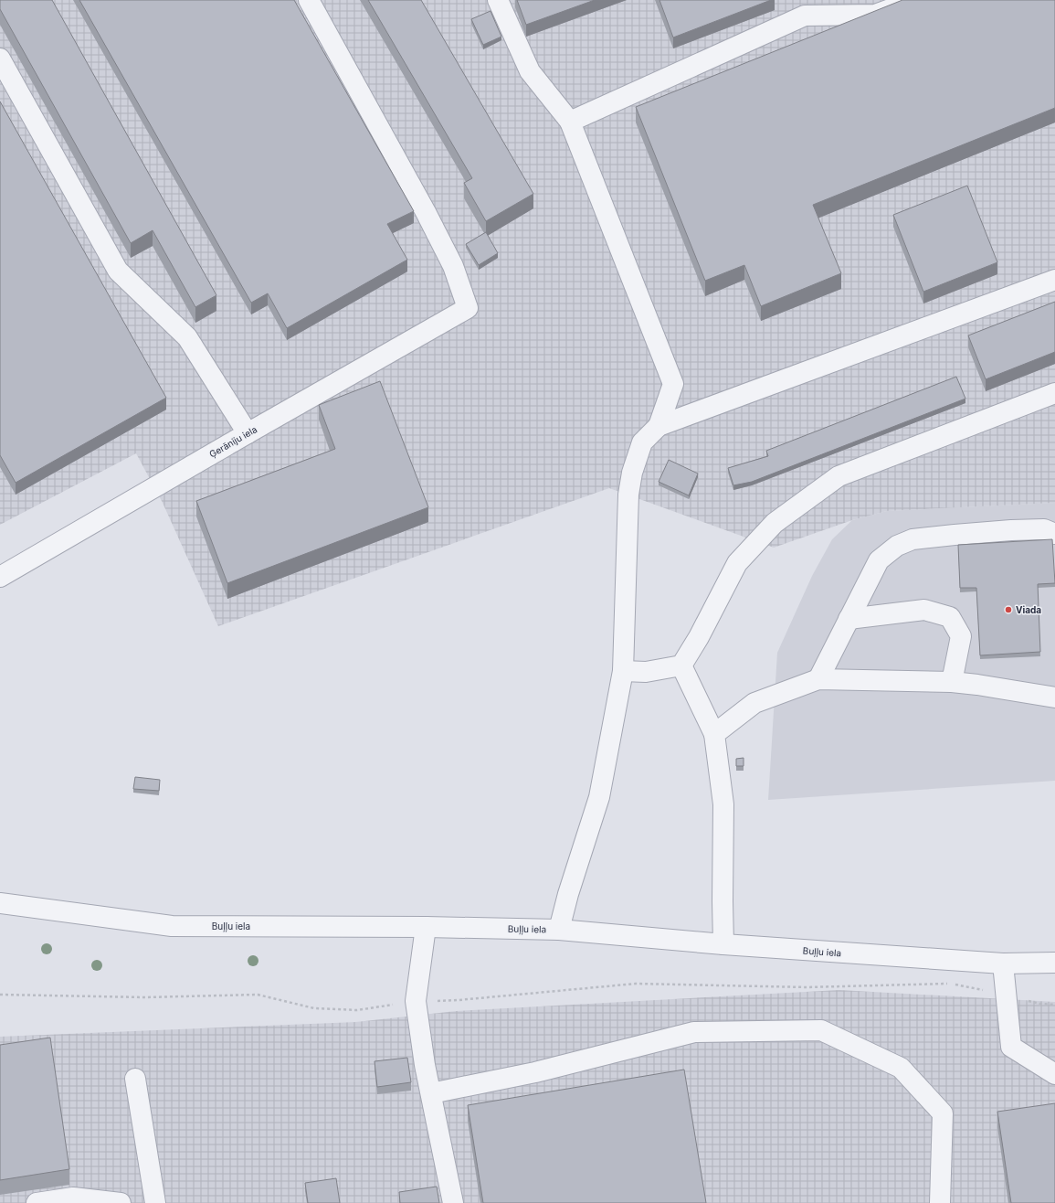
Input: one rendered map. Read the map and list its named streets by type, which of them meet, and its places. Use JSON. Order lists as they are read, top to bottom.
{
  "streets": {
    "street": ["Ģerāniju iela", "Buļļu iela"]
  },
  "places": ["Viada"]
}
